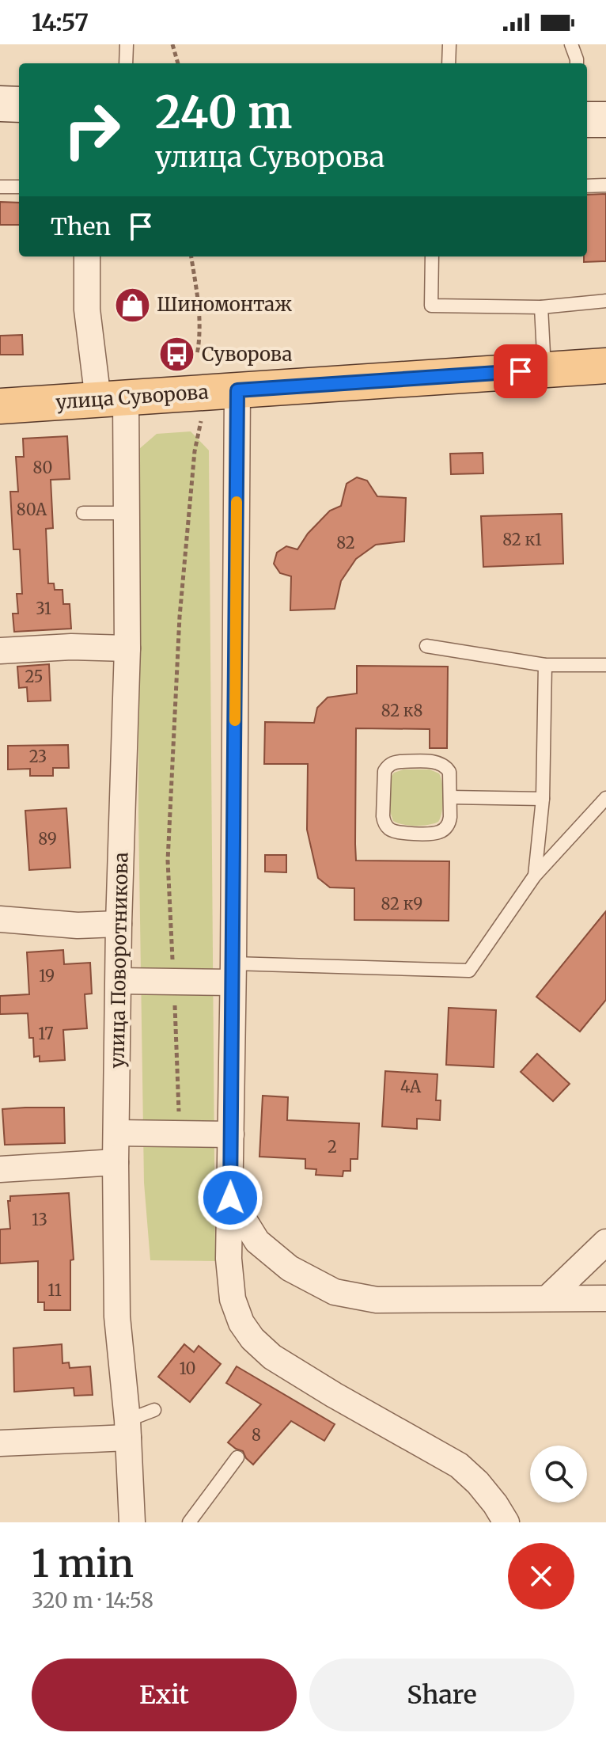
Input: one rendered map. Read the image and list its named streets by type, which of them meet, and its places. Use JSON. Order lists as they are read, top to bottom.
{
  "streets": {
    "main road": ["улица Суворова"],
    "street": ["улица Поворотникова"]
  },
  "crossings": [
    ["улица Суворова", "улица Поворотникова"]
  ],
  "places": {
    "shop": ["Шиномонтаж"],
    "bus stop": ["Суворова"]
  },
  "house_numbers": [
    "80",
    "80А",
    "82 к1",
    "82",
    "31",
    "25",
    "82 к8",
    "23",
    "89",
    "82 к9",
    "19",
    "17",
    "4А",
    "2",
    "13",
    "11",
    "10",
    "8"
  ],
  "page": {
    "status": "14:57",
    "turn": ["240 m", "улица Суворова"],
    "then": "Then",
    "heading": ["1 min", "320 m · 14:58"],
    "buttons": ["Exit", "Share"]
  }
}
